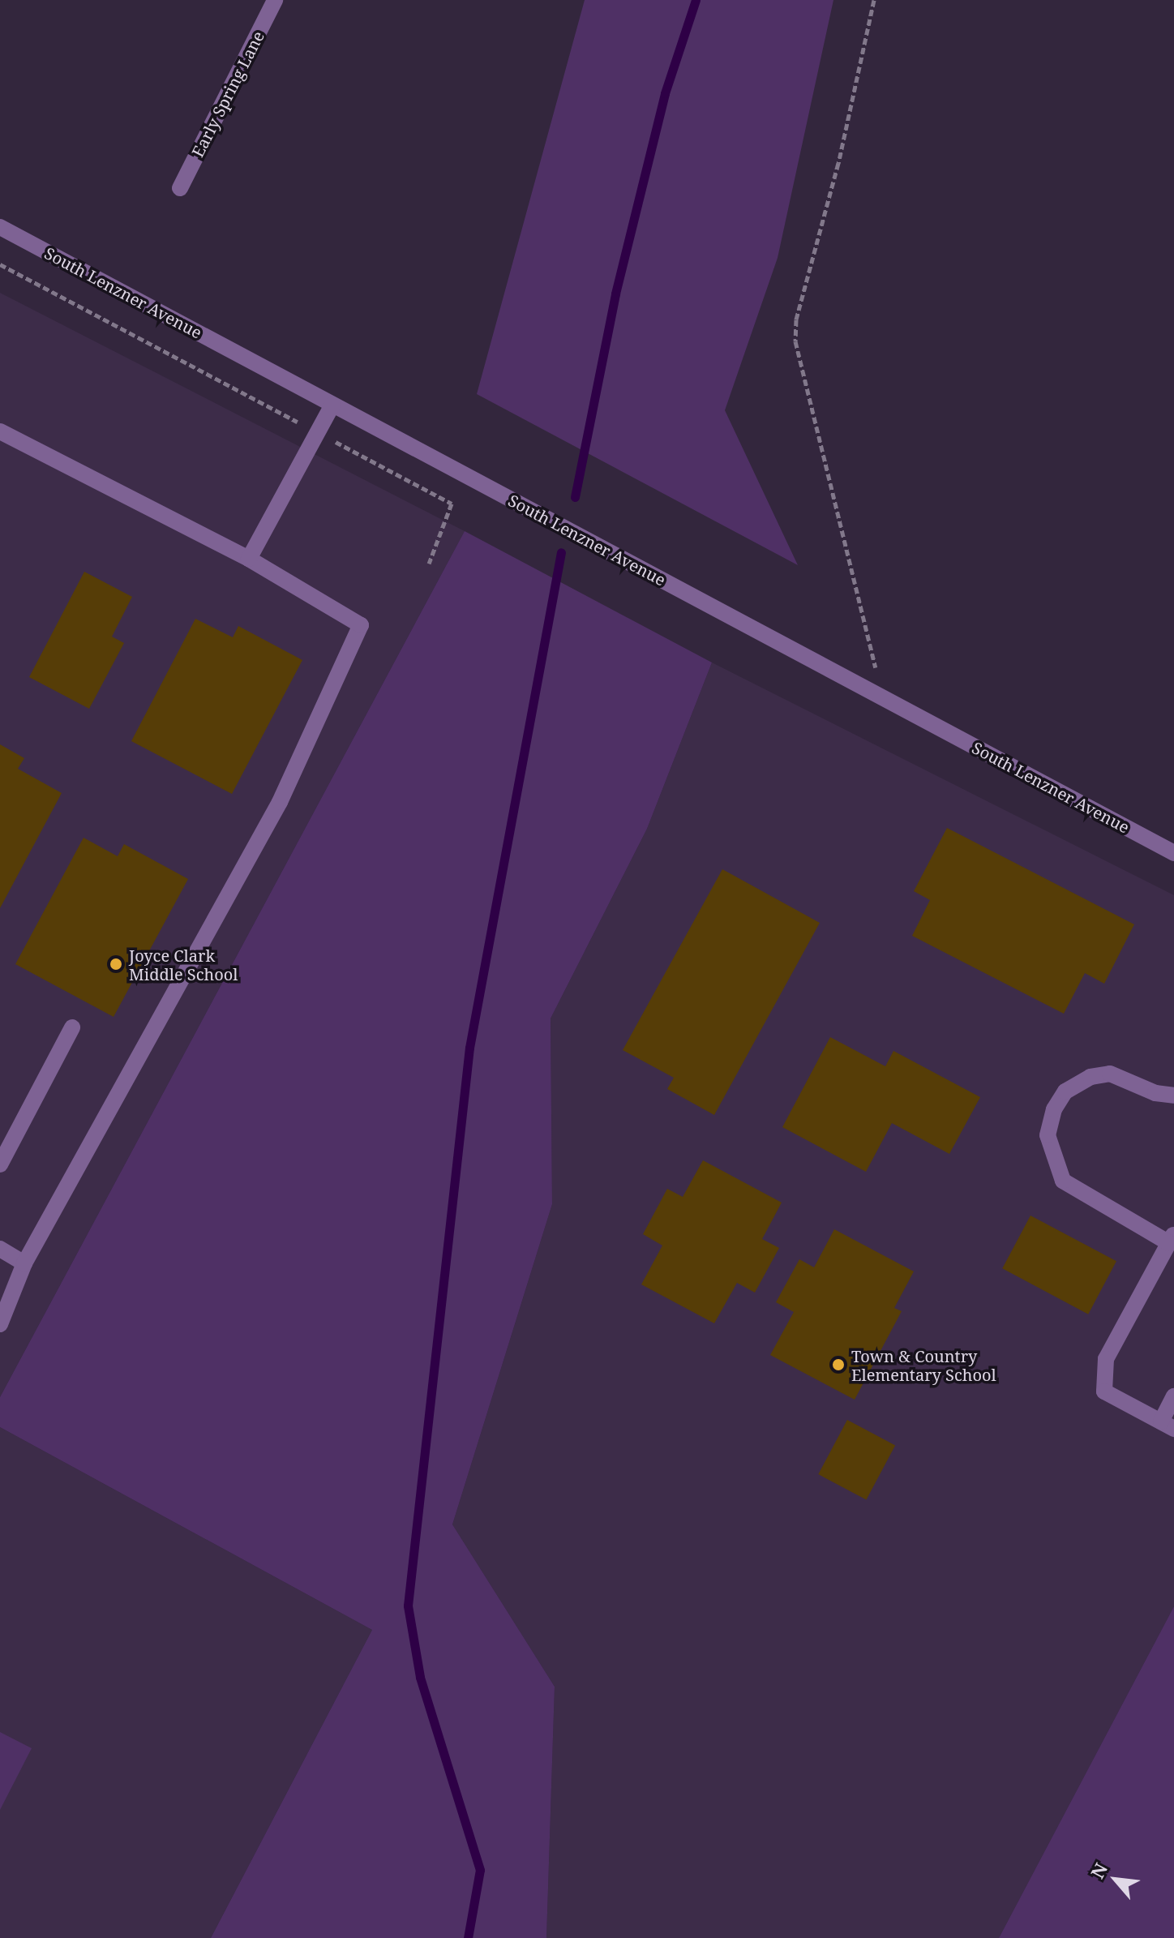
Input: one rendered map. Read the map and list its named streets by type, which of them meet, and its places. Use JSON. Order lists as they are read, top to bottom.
{
  "streets": {
    "street": ["Early Spring Lane", "South Lenzner Avenue"]
  },
  "places": ["Joyce Clark Middle School", "Town & Country Elementary School"],
  "north": "top left"
}
